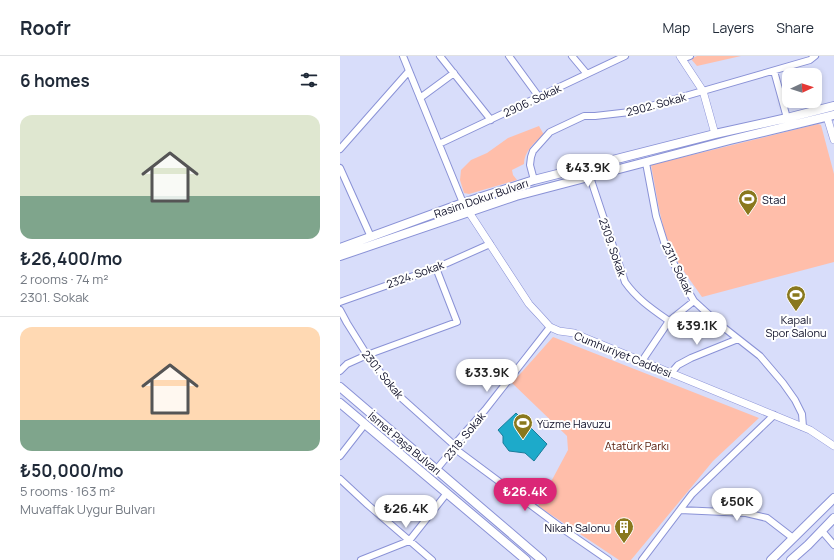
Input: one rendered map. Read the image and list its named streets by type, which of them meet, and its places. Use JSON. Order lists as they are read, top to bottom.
{
  "streets": {
    "main road": ["Rasim Dokur Bulvarı", "İsmet Paşa Bulvarı"],
    "street": [
      "2906. Sokak",
      "2902. Sokak",
      "2309. Sokak",
      "2311. Sokak",
      "2324. Sokak",
      "Cumhuriyet Caddesi",
      "2301. Sokak",
      "2318. Sokak"
    ]
  },
  "crossings": [
    ["2902. Sokak", "Rasim Dokur Bulvarı"],
    ["2311. Sokak", "Cumhuriyet Caddesi"],
    ["Cumhuriyet Caddesi", "2318. Sokak"],
    ["2301. Sokak", "2318. Sokak"],
    ["2318. Sokak", "İsmet Paşa Bulvarı"]
  ],
  "parks": ["Atatürk Parkı"],
  "places": {
    "sports": ["Stad", "Kapalı Spor Salonu", "Yüzme Havuzu"],
    "building": ["Nikah Salonu"]
  },
  "north": "right",
  "page": {
    "header": "Roofr",
    "nav": ["Map", "Layers", "Share"],
    "heading": "6 homes",
    "list": [
      {
        "name": "₺26,400/mo",
        "note": "2 rooms · 74 m² · 2301. Sokak"
      },
      {
        "name": "₺50,000/mo",
        "note": "5 rooms · 163 m² · Muvaffak Uygur Bulvarı"
      }
    ],
    "price": [
      "₺43.9K",
      "₺39.1K",
      "₺33.9K",
      "₺26.4K",
      "₺50K",
      "₺26.4K"
    ]
  }
}
